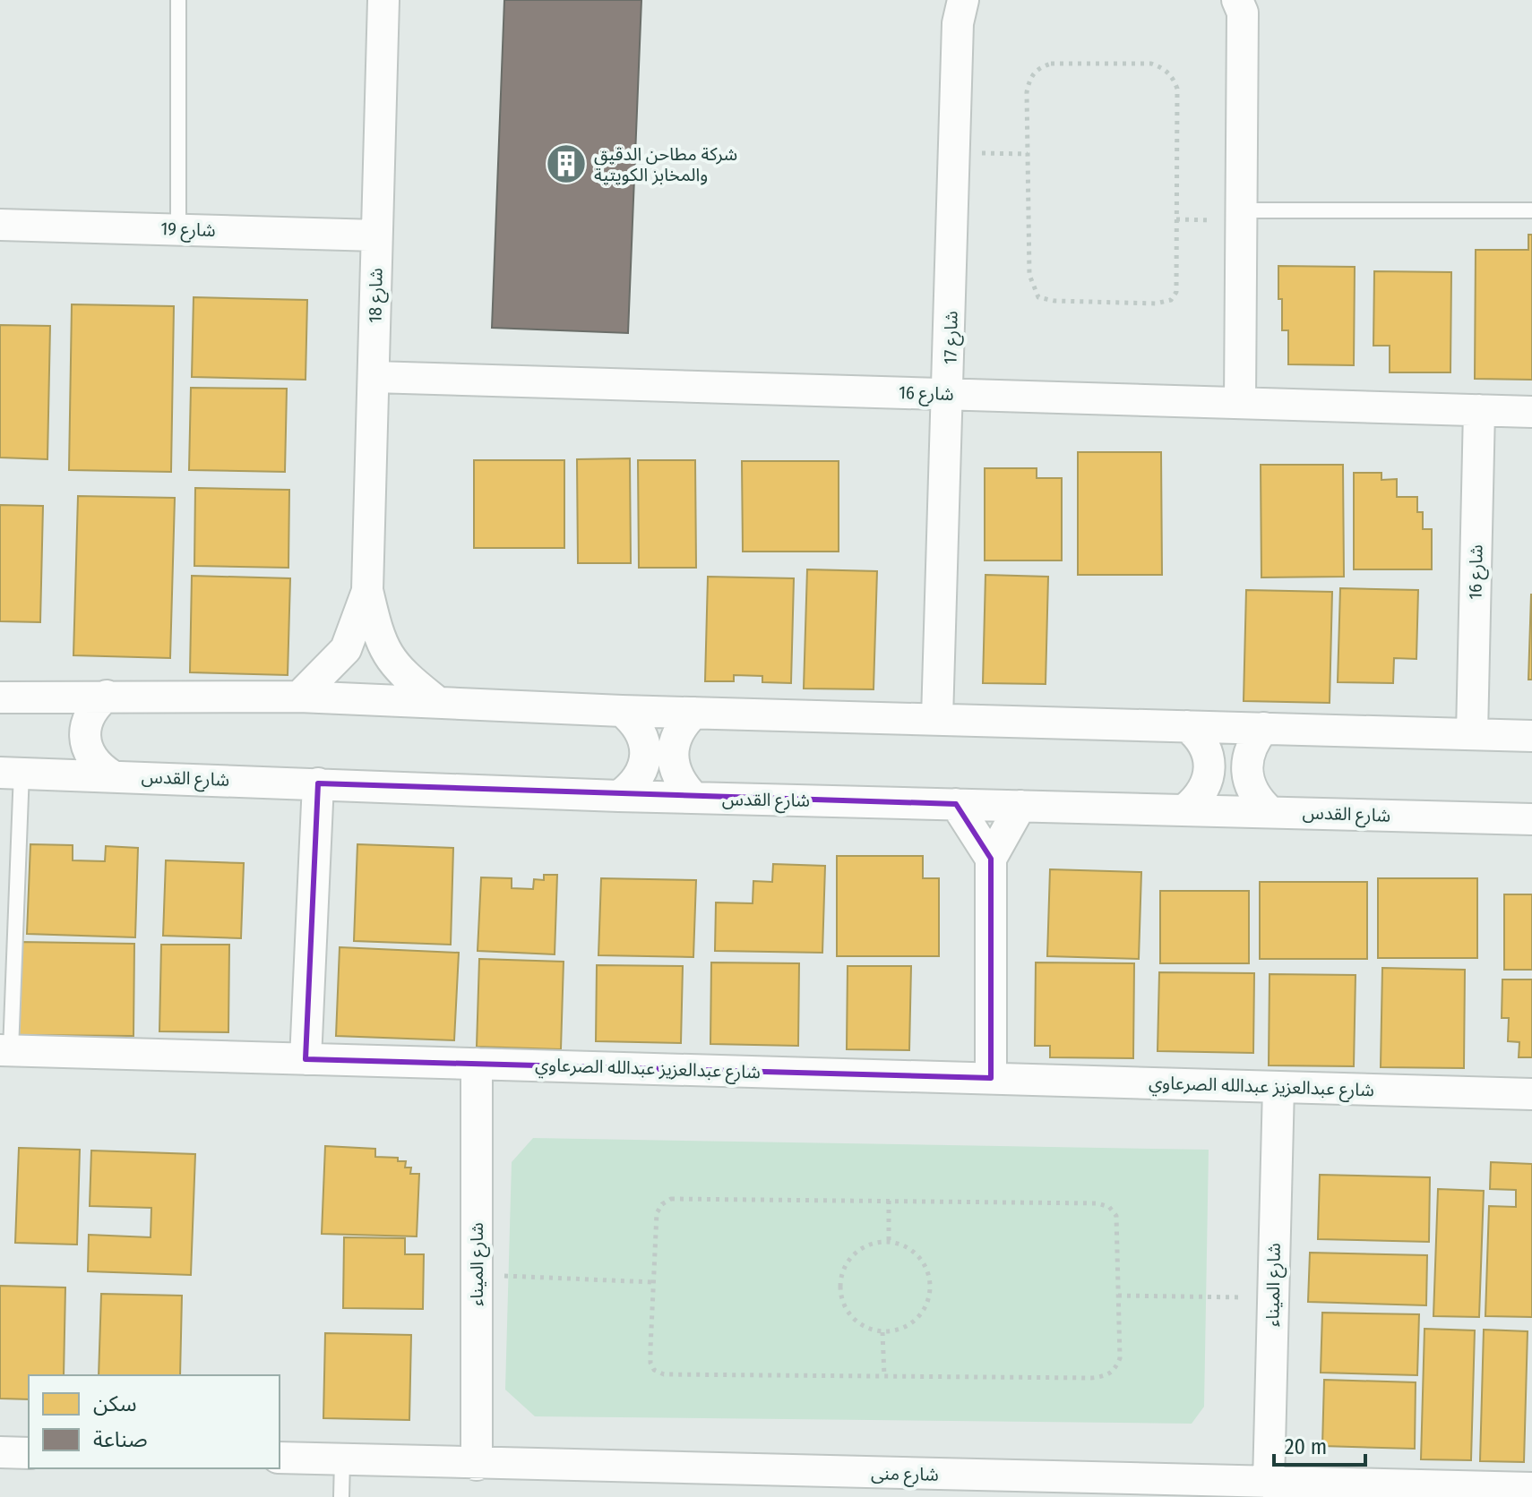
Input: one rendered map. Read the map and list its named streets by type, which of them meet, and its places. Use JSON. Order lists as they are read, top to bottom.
{
  "streets": {
    "street": [
      "شارع 19",
      "شارع 18",
      "شارع 17",
      "شارع 16",
      "شارع القدس",
      "شارع عبدالعزيز عبدالله الصرعاوي",
      "شارع الميناء",
      "شارع منى"
    ]
  },
  "crossings": [
    ["شارع 19", "شارع 18"],
    ["شارع 18", "شارع 16"],
    ["شارع 17", "شارع 16"],
    ["شارع عبدالعزيز عبدالله الصرعاوي", "شارع الميناء"],
    ["شارع الميناء", "شارع منى"]
  ],
  "places": {
    "building": ["شركة مطاحن الدقيق والمخابز الكويتية"]
  },
  "legend": ["سكن", "صناعة"],
  "scale_bar": "20 m"
}
